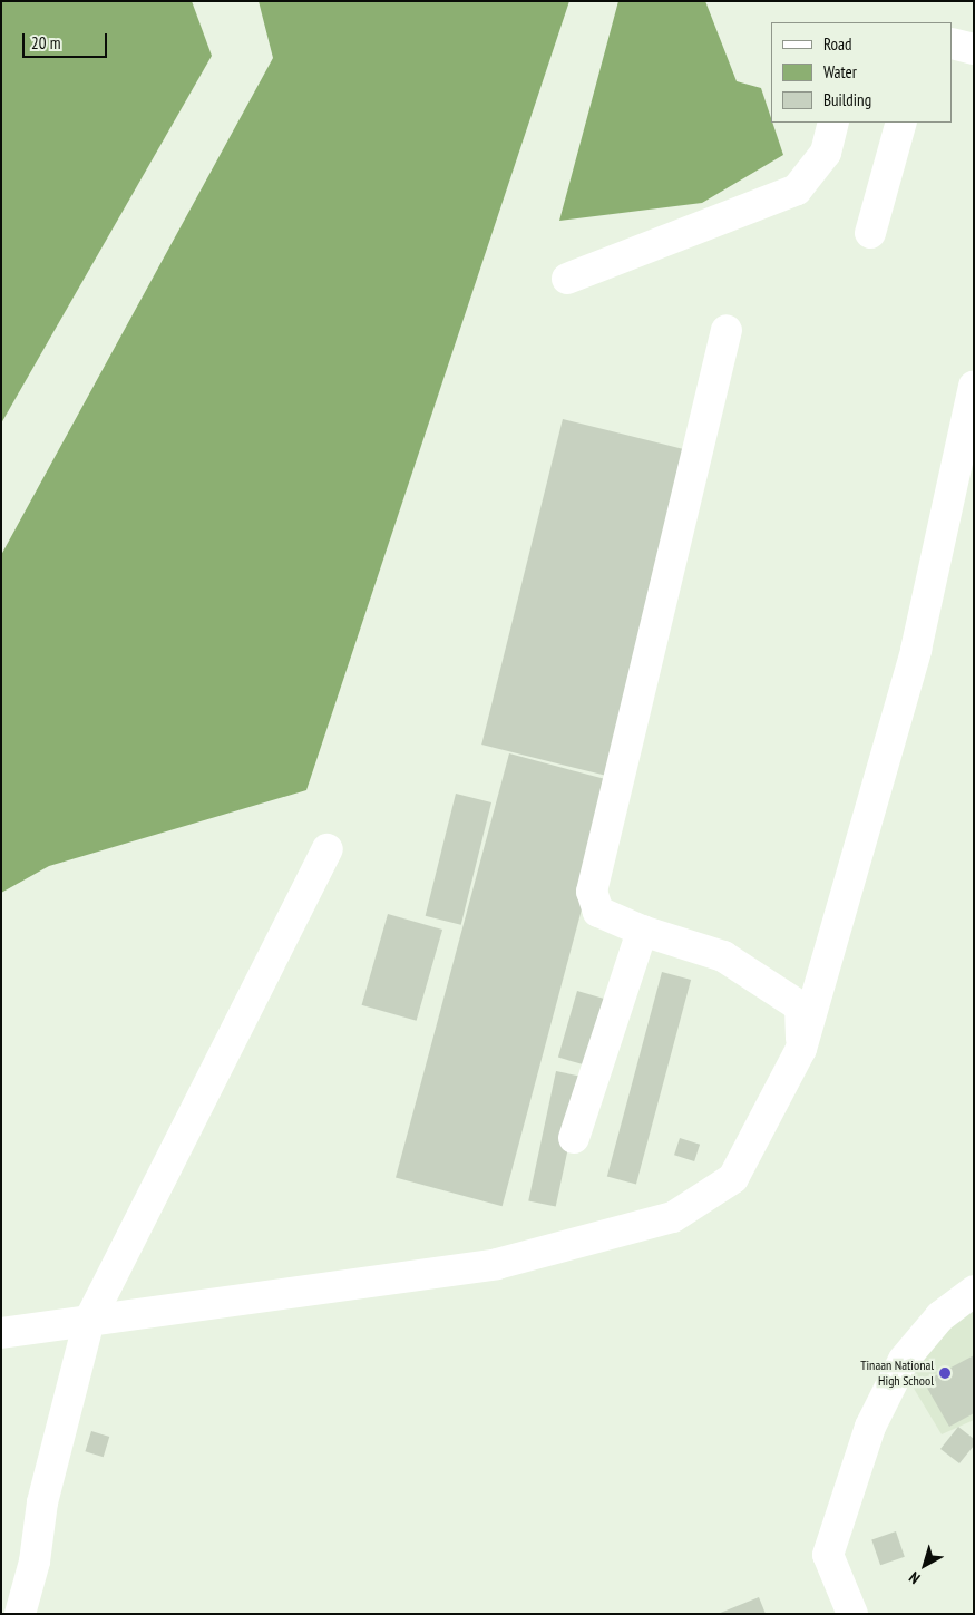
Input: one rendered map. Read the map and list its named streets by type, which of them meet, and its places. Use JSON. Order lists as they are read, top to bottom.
{
  "places": ["Tinaan National High School"],
  "legend": ["Road", "Water", "Building"],
  "scale_bar": "20 m",
  "north": "bottom left"
}
